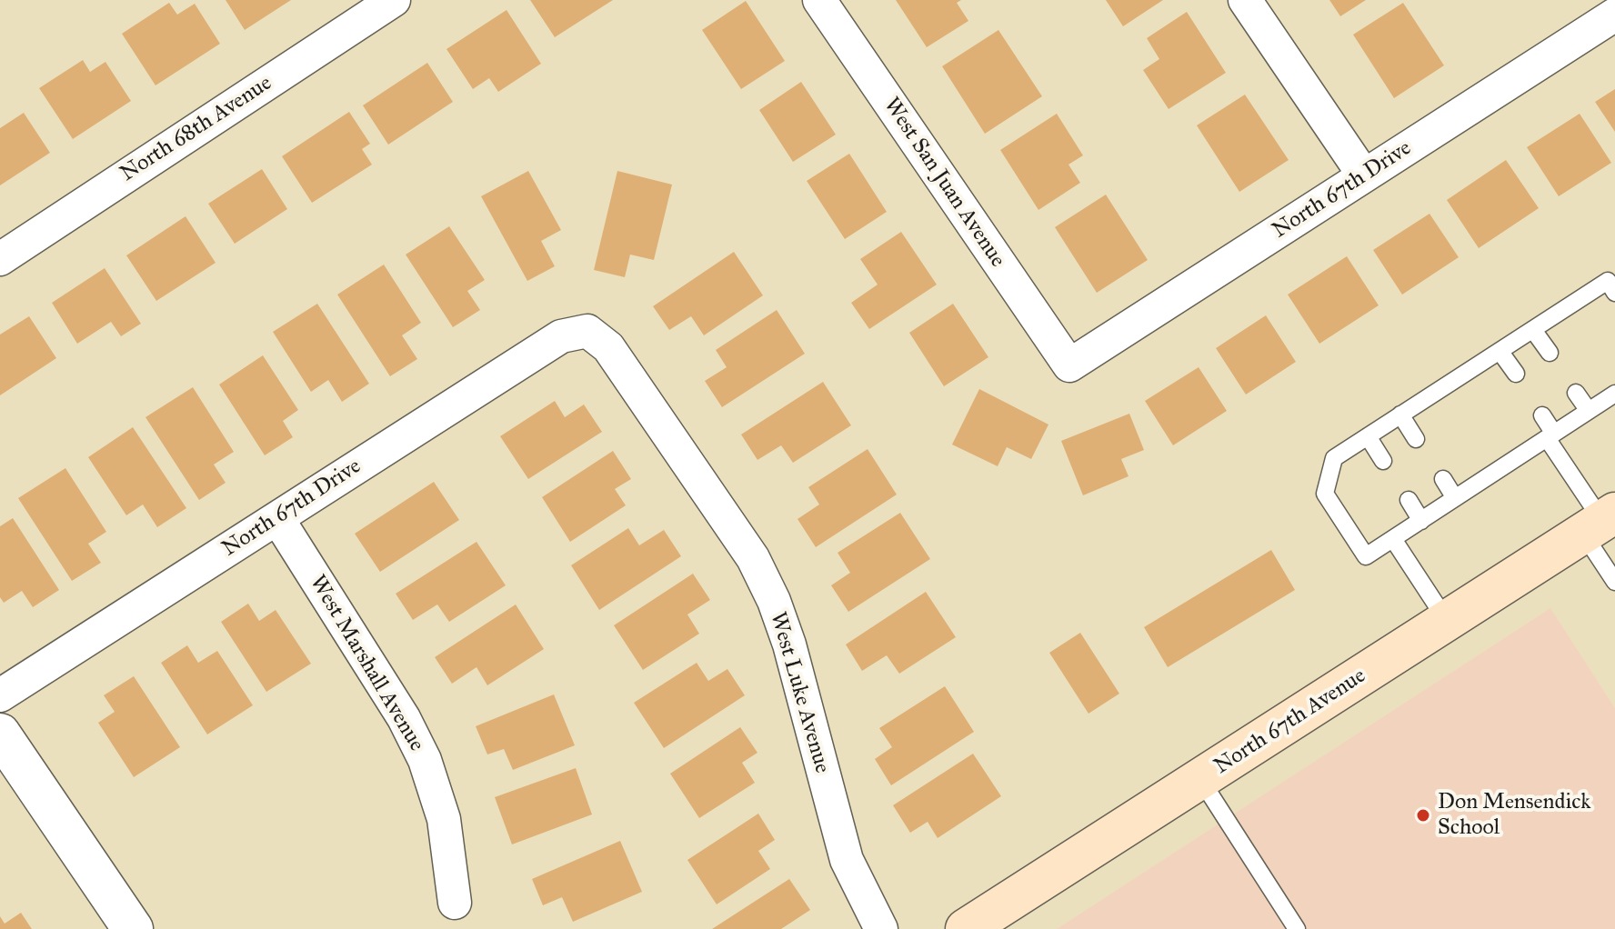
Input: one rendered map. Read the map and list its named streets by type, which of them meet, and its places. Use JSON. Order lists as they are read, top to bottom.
{
  "streets": {
    "main road": ["North 67th Avenue"],
    "street": [
      "North 68th Avenue",
      "West San Juan Avenue",
      "North 67th Drive",
      "West Marshall Avenue",
      "West Luke Avenue"
    ]
  },
  "crossings": [
    ["West San Juan Avenue", "North 67th Drive"],
    ["North 67th Drive", "West Marshall Avenue"],
    ["North 67th Drive", "West Luke Avenue"]
  ],
  "places": ["Don Mensendick School"]
}
